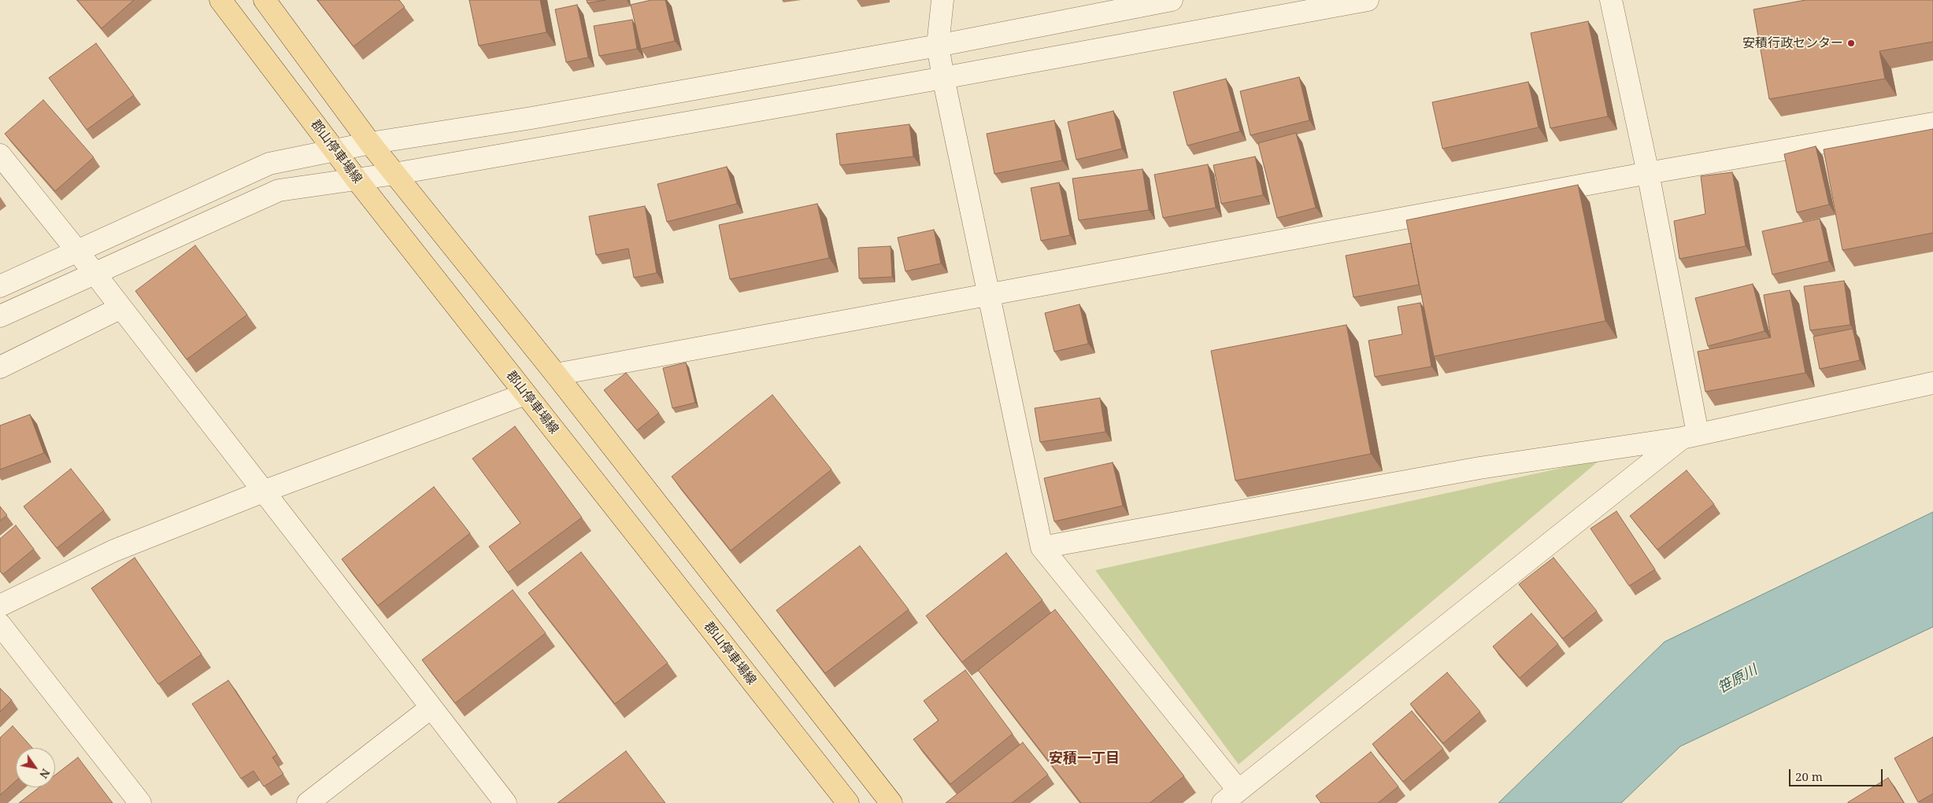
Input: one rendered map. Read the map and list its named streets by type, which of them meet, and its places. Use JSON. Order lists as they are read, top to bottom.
{
  "streets": {
    "main road": ["郡山停車場線"]
  },
  "districts": ["安積一丁目"],
  "water": ["笹原川"],
  "places": ["安積行政センター"],
  "scale_bar": "20 m",
  "north": "bottom right"
}
